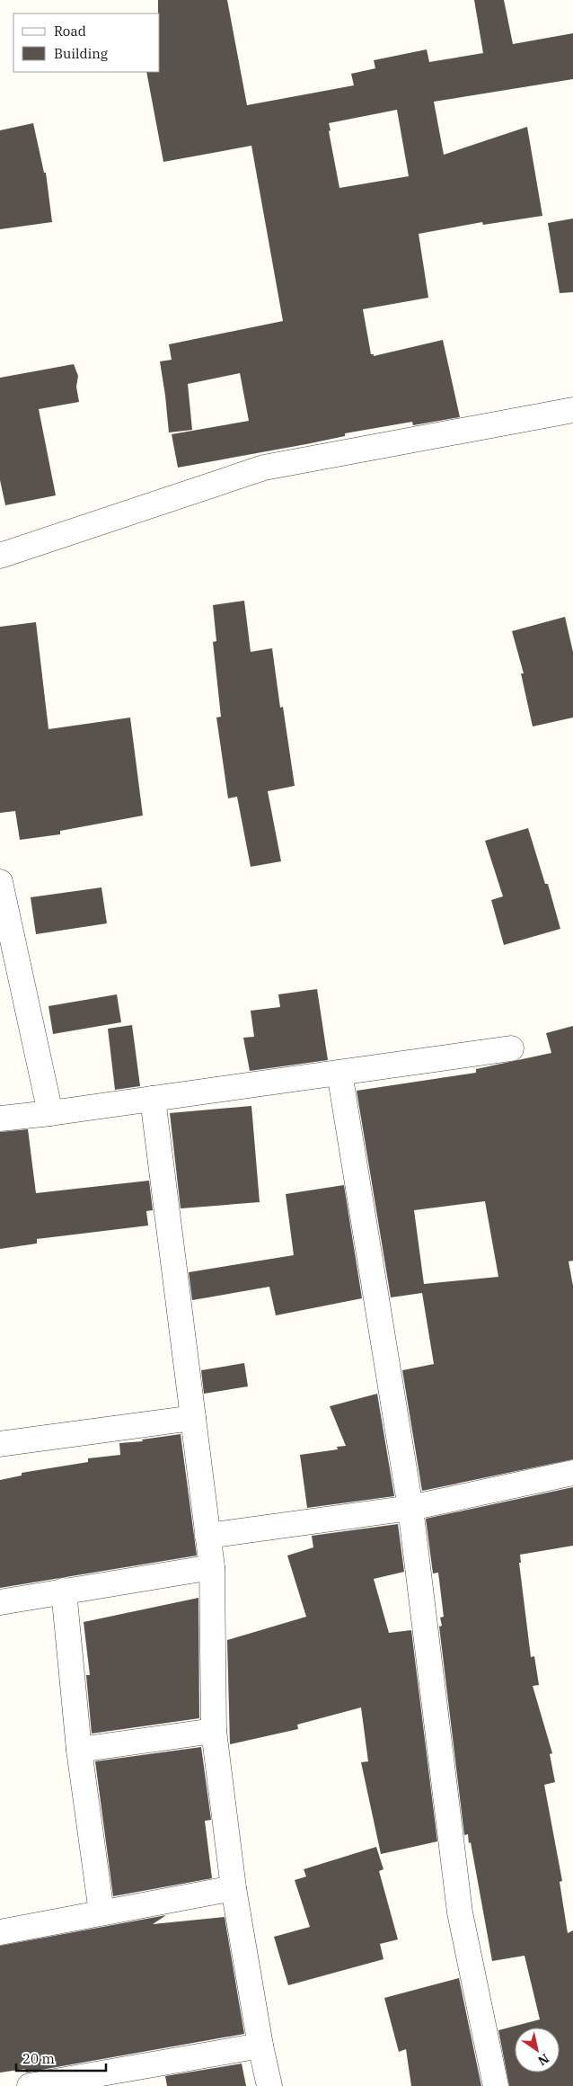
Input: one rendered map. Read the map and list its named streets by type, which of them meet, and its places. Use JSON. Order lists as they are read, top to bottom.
{
  "legend": ["Road", "Building"],
  "scale_bar": "20 m",
  "north": "bottom right"
}
